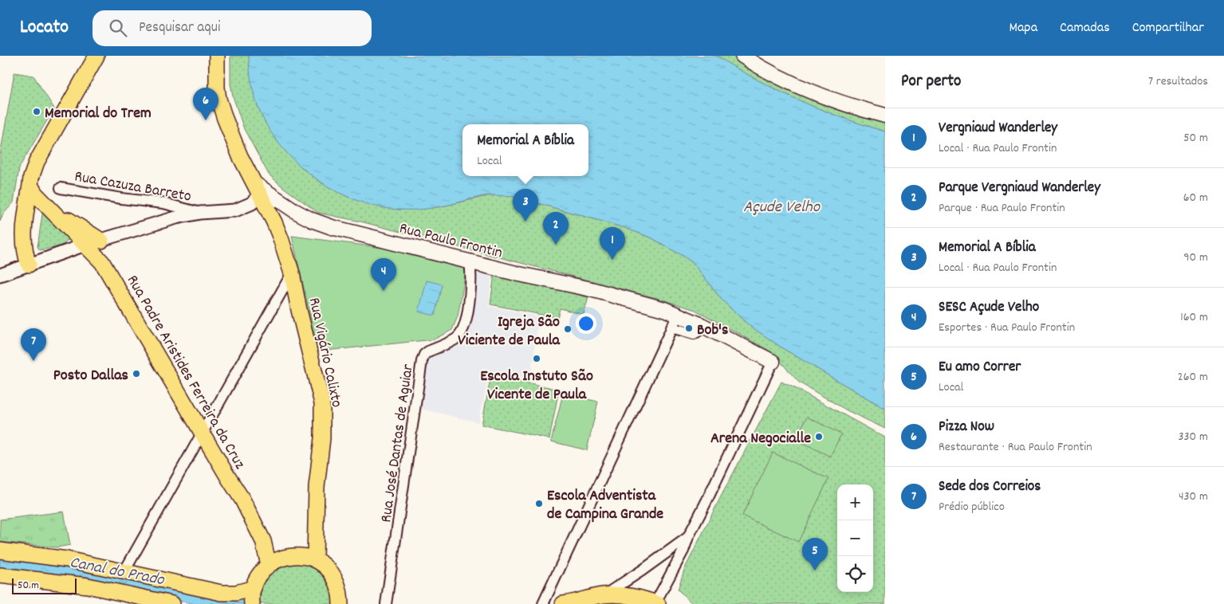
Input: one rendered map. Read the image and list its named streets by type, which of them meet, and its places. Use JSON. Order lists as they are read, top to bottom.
{
  "streets": {
    "main road": ["Rua Paulo Frontin", "Rua Vigário Calixto", "Rua Padre Aristides Ferreira da Cruz"],
    "street": ["Rua Cazuza Barreto", "Rua José Dantas de Aguiar"]
  },
  "crossings": [
    ["Rua Cazuza Barreto", "Rua Paulo Frontin"],
    ["Rua Cazuza Barreto", "Rua Vigário Calixto"],
    ["Rua Cazuza Barreto", "Rua Padre Aristides Ferreira da Cruz"],
    ["Rua Paulo Frontin", "Rua Vigário Calixto"],
    ["Rua Paulo Frontin", "Rua José Dantas de Aguiar"]
  ],
  "water": ["Açude Velho", "Canal do Prado"],
  "places": [
    "Memorial do Trem",
    "Bob's",
    "Igreja São Viciente de Paula",
    "Escola Instuto São Vicente de Paula",
    "Posto Dallas",
    "Arena Negocialle",
    "Escola Adventista de Campina Grande"
  ],
  "scale_bar": "50 m",
  "page": {
    "header": "Locato",
    "search": "Pesquisar aqui",
    "nav": ["Mapa", "Camadas", "Compartilhar"],
    "heading": ["Por perto", "7 resultados"],
    "pins": [
      "6",
      "3",
      "2",
      "1",
      "4",
      "7",
      "5"
    ],
    "list": [
      {
        "mark": "1",
        "name": "Vergniaud Wanderley",
        "note": "Local · Rua Paulo Frontin",
        "value": "50 m"
      },
      {
        "mark": "2",
        "name": "Parque Vergniaud Wanderley",
        "note": "Parque · Rua Paulo Frontin",
        "value": "60 m"
      },
      {
        "mark": "3",
        "name": "Memorial A Bíblia",
        "note": "Local · Rua Paulo Frontin",
        "value": "90 m"
      },
      {
        "mark": "4",
        "name": "SESC Açude Velho",
        "note": "Esportes · Rua Paulo Frontin",
        "value": "160 m"
      },
      {
        "mark": "5",
        "name": "Eu amo Correr",
        "note": "Local",
        "value": "260 m"
      },
      {
        "mark": "6",
        "name": "Pizza Now",
        "note": "Restaurante · Rua Paulo Frontin",
        "value": "330 m"
      },
      {
        "mark": "7",
        "name": "Sede dos Correios",
        "note": "Prédio público",
        "value": "430 m"
      }
    ],
    "popup": ["Memorial A Bíblia", "Local"],
    "map_buttons": ["+", "−"],
    "scale": "50 m"
  }
}
